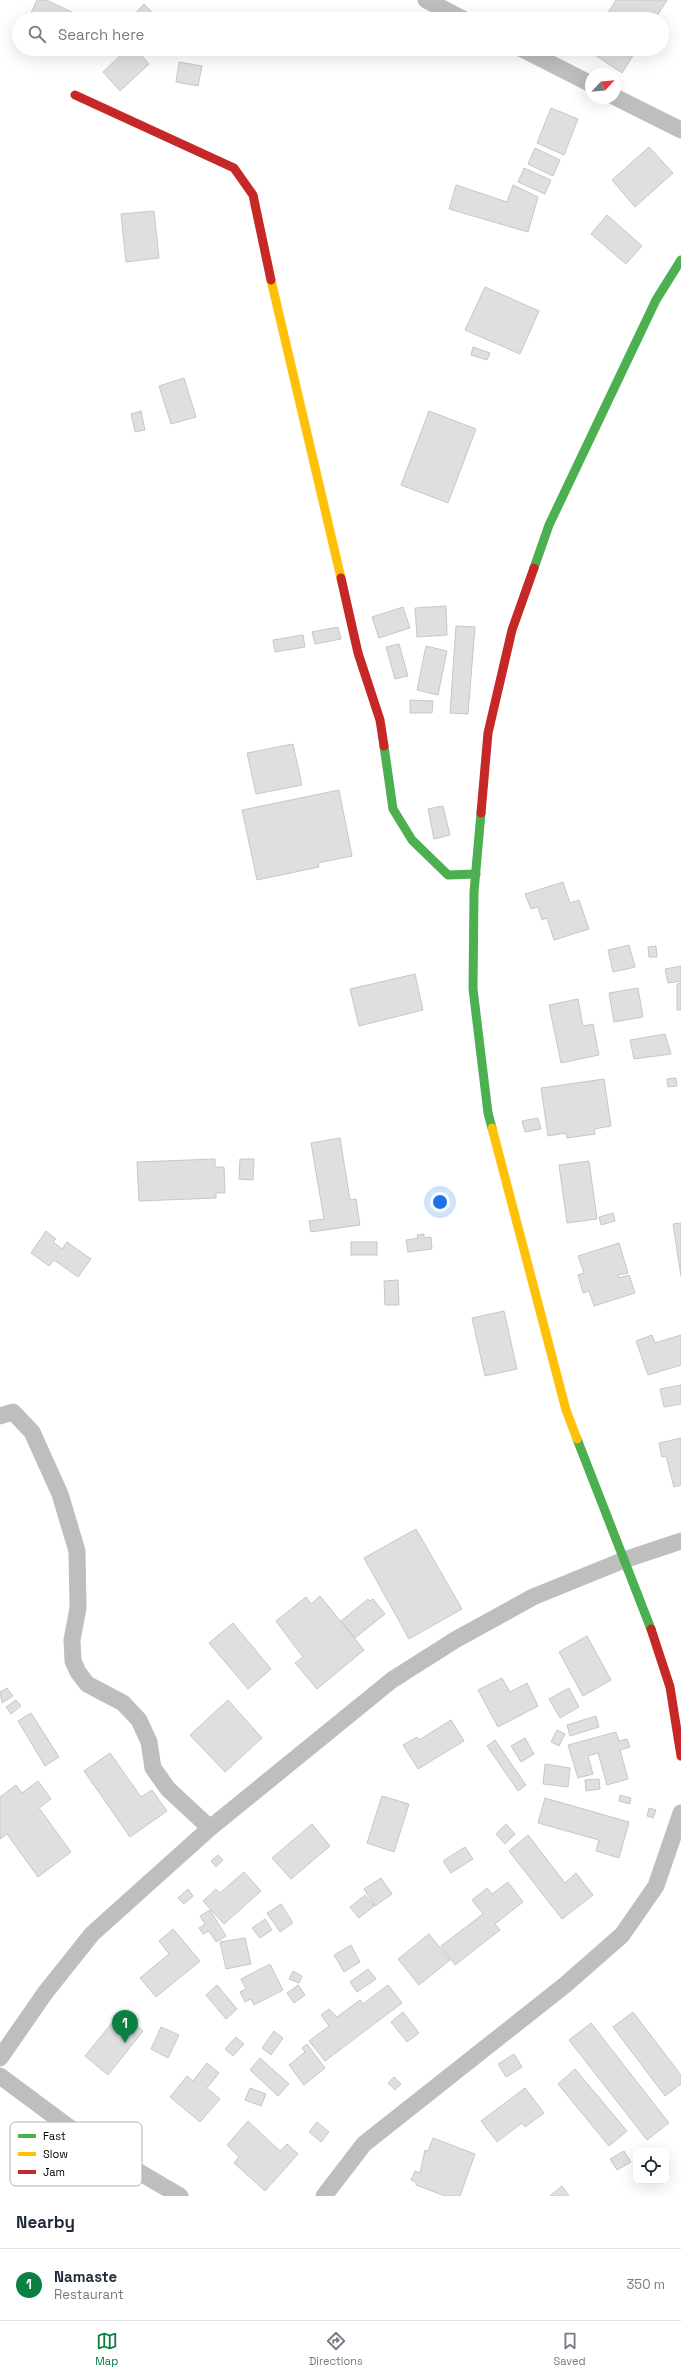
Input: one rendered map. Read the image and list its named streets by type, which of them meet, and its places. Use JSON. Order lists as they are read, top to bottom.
{
  "legend": ["Fast", "Slow", "Jam"],
  "north": "top right",
  "page": {
    "search": "Search here",
    "pins": "1",
    "heading": "Nearby",
    "list": [
      {
        "mark": "1",
        "name": "Namaste",
        "note": "Restaurant",
        "value": "350 m"
      }
    ],
    "nav": ["Map", "Directions", "Saved"]
  }
}
